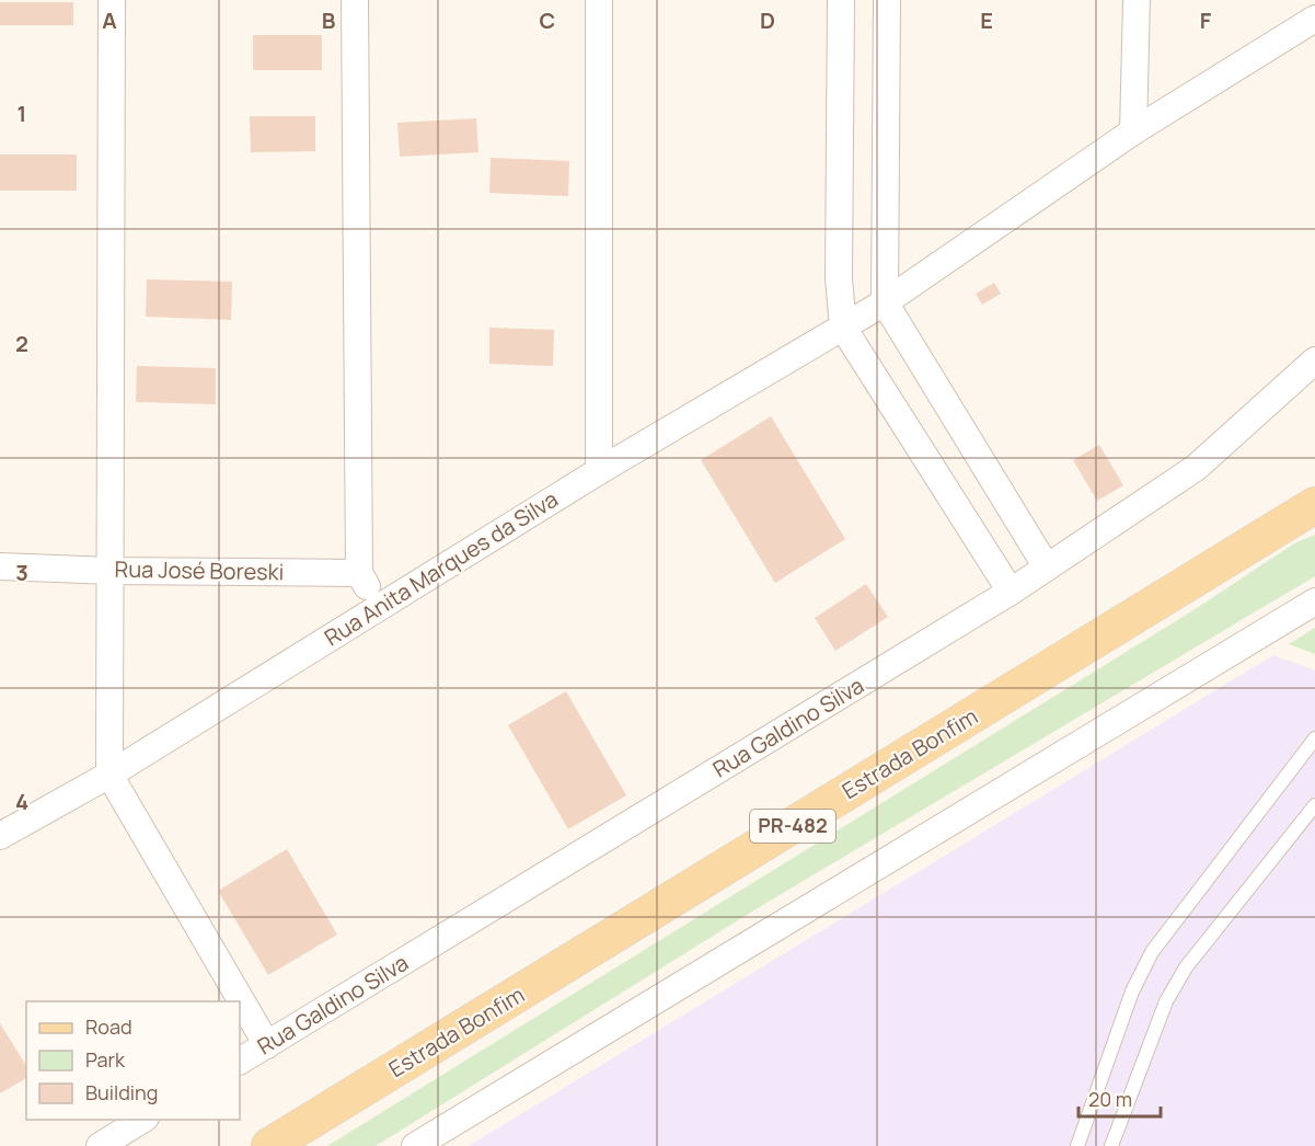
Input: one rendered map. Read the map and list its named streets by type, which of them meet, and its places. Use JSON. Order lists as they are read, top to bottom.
{
  "streets": {
    "main road": ["Estrada Bonfim", "PR-482"],
    "street": ["Rua Anita Marques da Silva", "Rua José Boreski", "Rua Galdino Silva"]
  },
  "legend": ["Road", "Park", "Building"],
  "scale_bar": "20 m",
  "grid": {
    "columns": [
      "A",
      "B",
      "C",
      "D",
      "E",
      "F"
    ],
    "rows": [
      "1",
      "2",
      "3",
      "4"
    ]
  }
}
